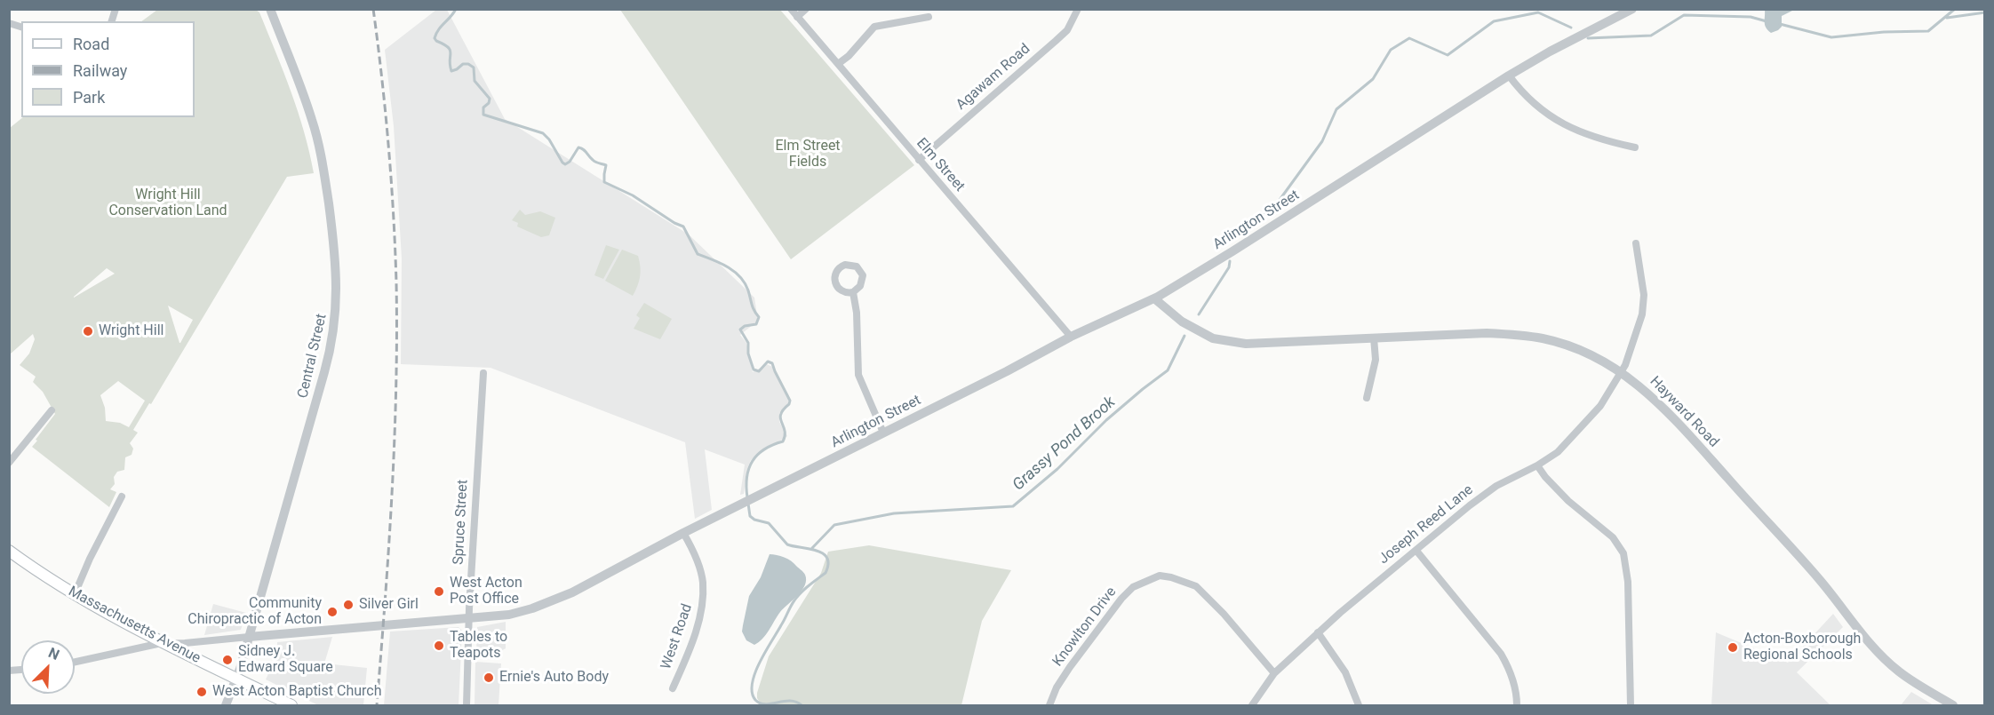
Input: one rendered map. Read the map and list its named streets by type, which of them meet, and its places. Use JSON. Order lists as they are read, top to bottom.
{
  "streets": {
    "main road": ["Massachusetts Avenue"],
    "street": [
      "Agawam Road",
      "Elm Street",
      "Arlington Street",
      "Central Street",
      "Hayward Road",
      "Spruce Street",
      "Joseph Reed Lane",
      "Knowlton Drive",
      "West Road"
    ]
  },
  "crossings": [
    ["Agawam Road", "Elm Street"],
    ["Elm Street", "Arlington Street"],
    ["Arlington Street", "Central Street"],
    ["Arlington Street", "Hayward Road"],
    ["Arlington Street", "Spruce Street"],
    ["Arlington Street", "Massachusetts Avenue"],
    ["Arlington Street", "West Road"],
    ["Central Street", "Massachusetts Avenue"],
    ["Hayward Road", "Joseph Reed Lane"],
    ["Joseph Reed Lane", "Knowlton Drive"]
  ],
  "water": ["Grassy Pond Brook"],
  "parks": ["Elm Street Fields", "Wright Hill Conservation Land"],
  "places": [
    "Wright Hill",
    "West Acton Post Office",
    "Silver Girl",
    "Community Chiropractic of Acton",
    "Tables to Teapots",
    "Acton-Boxborough Regional Schools",
    "Sidney J. Edward Square",
    "Ernie's Auto Body",
    "West Acton Baptist Church"
  ],
  "legend": ["Road", "Railway", "Park"],
  "north": "top right"
}
